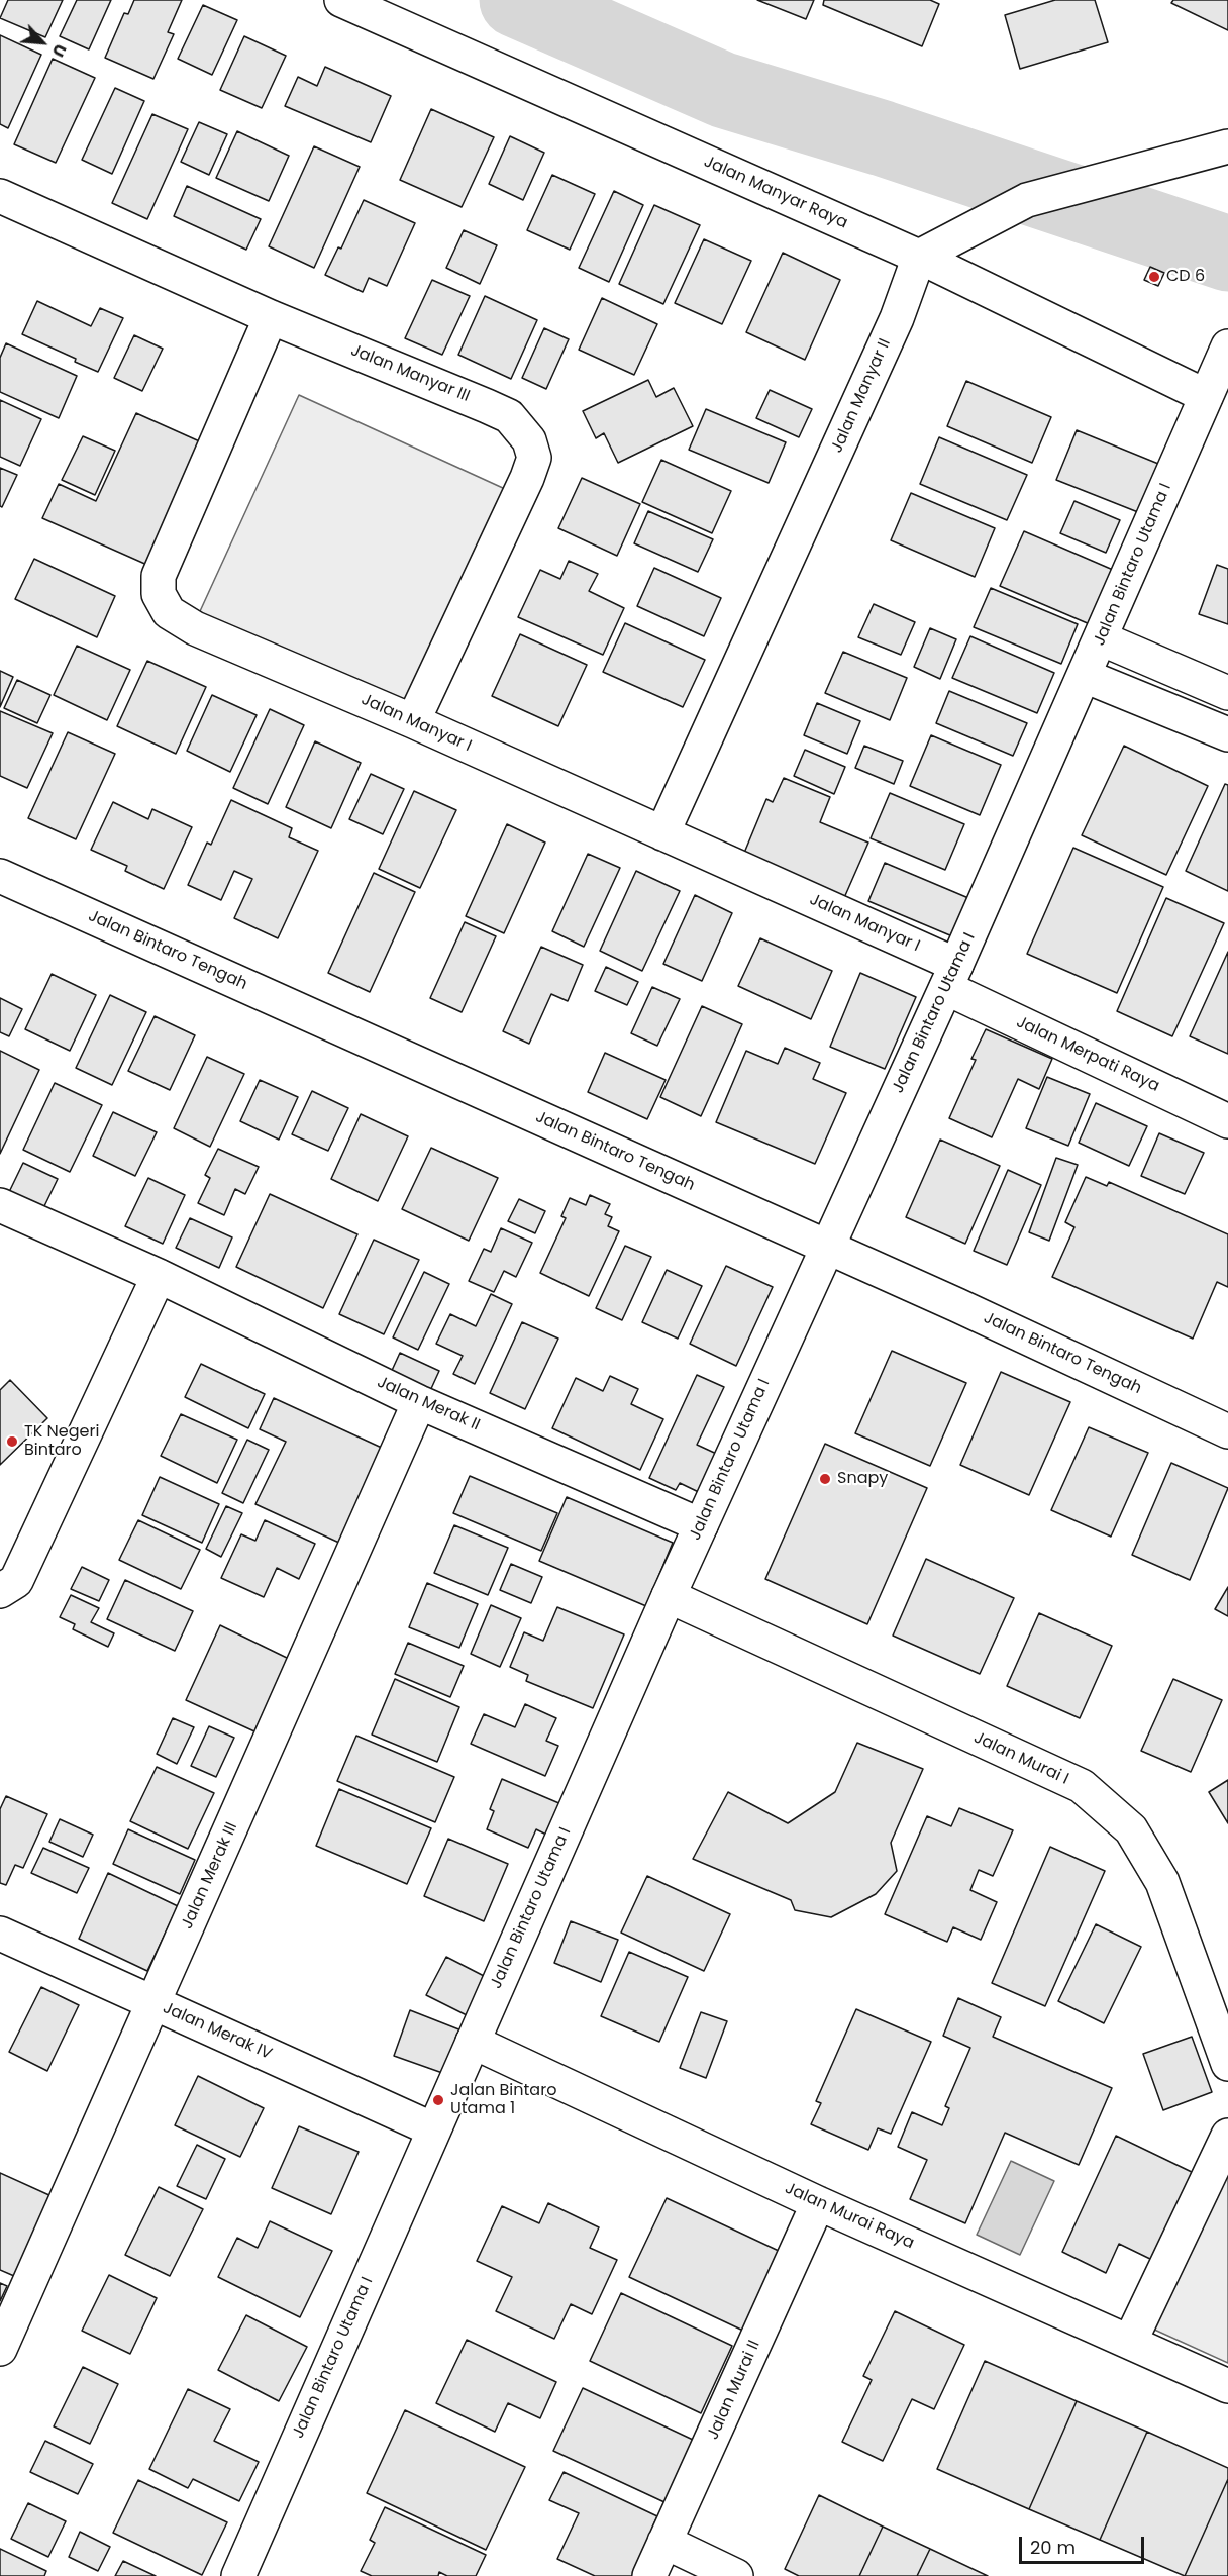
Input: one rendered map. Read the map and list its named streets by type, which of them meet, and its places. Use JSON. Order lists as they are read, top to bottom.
{
  "streets": {
    "street": [
      "Jalan Manyar Raya",
      "Jalan Manyar III",
      "Jalan Manyar II",
      "Jalan Bintaro Utama I",
      "Jalan Manyar I",
      "Jalan Bintaro Tengah",
      "Jalan Merpati Raya",
      "Jalan Merak II",
      "Jalan Murai I",
      "Jalan Merak III",
      "Jalan Merak IV",
      "Jalan Murai Raya",
      "Jalan Murai II"
    ]
  },
  "crossings": [
    ["Jalan Manyar Raya", "Jalan Manyar II"],
    ["Jalan Manyar Raya", "Jalan Bintaro Utama I"],
    ["Jalan Manyar III", "Jalan Manyar I"],
    ["Jalan Manyar II", "Jalan Manyar I"],
    ["Jalan Bintaro Utama I", "Jalan Manyar I"],
    ["Jalan Bintaro Utama I", "Jalan Bintaro Tengah"],
    ["Jalan Bintaro Utama I", "Jalan Merpati Raya"],
    ["Jalan Bintaro Utama I", "Jalan Merak II"],
    ["Jalan Bintaro Utama I", "Jalan Murai I"],
    ["Jalan Bintaro Utama I", "Jalan Merak IV"],
    ["Jalan Bintaro Utama I", "Jalan Murai Raya"],
    ["Jalan Manyar I", "Jalan Merpati Raya"],
    ["Jalan Merak II", "Jalan Merak III"],
    ["Jalan Merak III", "Jalan Merak IV"],
    ["Jalan Murai Raya", "Jalan Murai II"]
  ],
  "places": [
    "CD 6",
    "TK Negeri Bintaro",
    "Snapy",
    "Jalan Bintaro Utama 1"
  ],
  "scale_bar": "20 m",
  "north": "bottom right"
}
